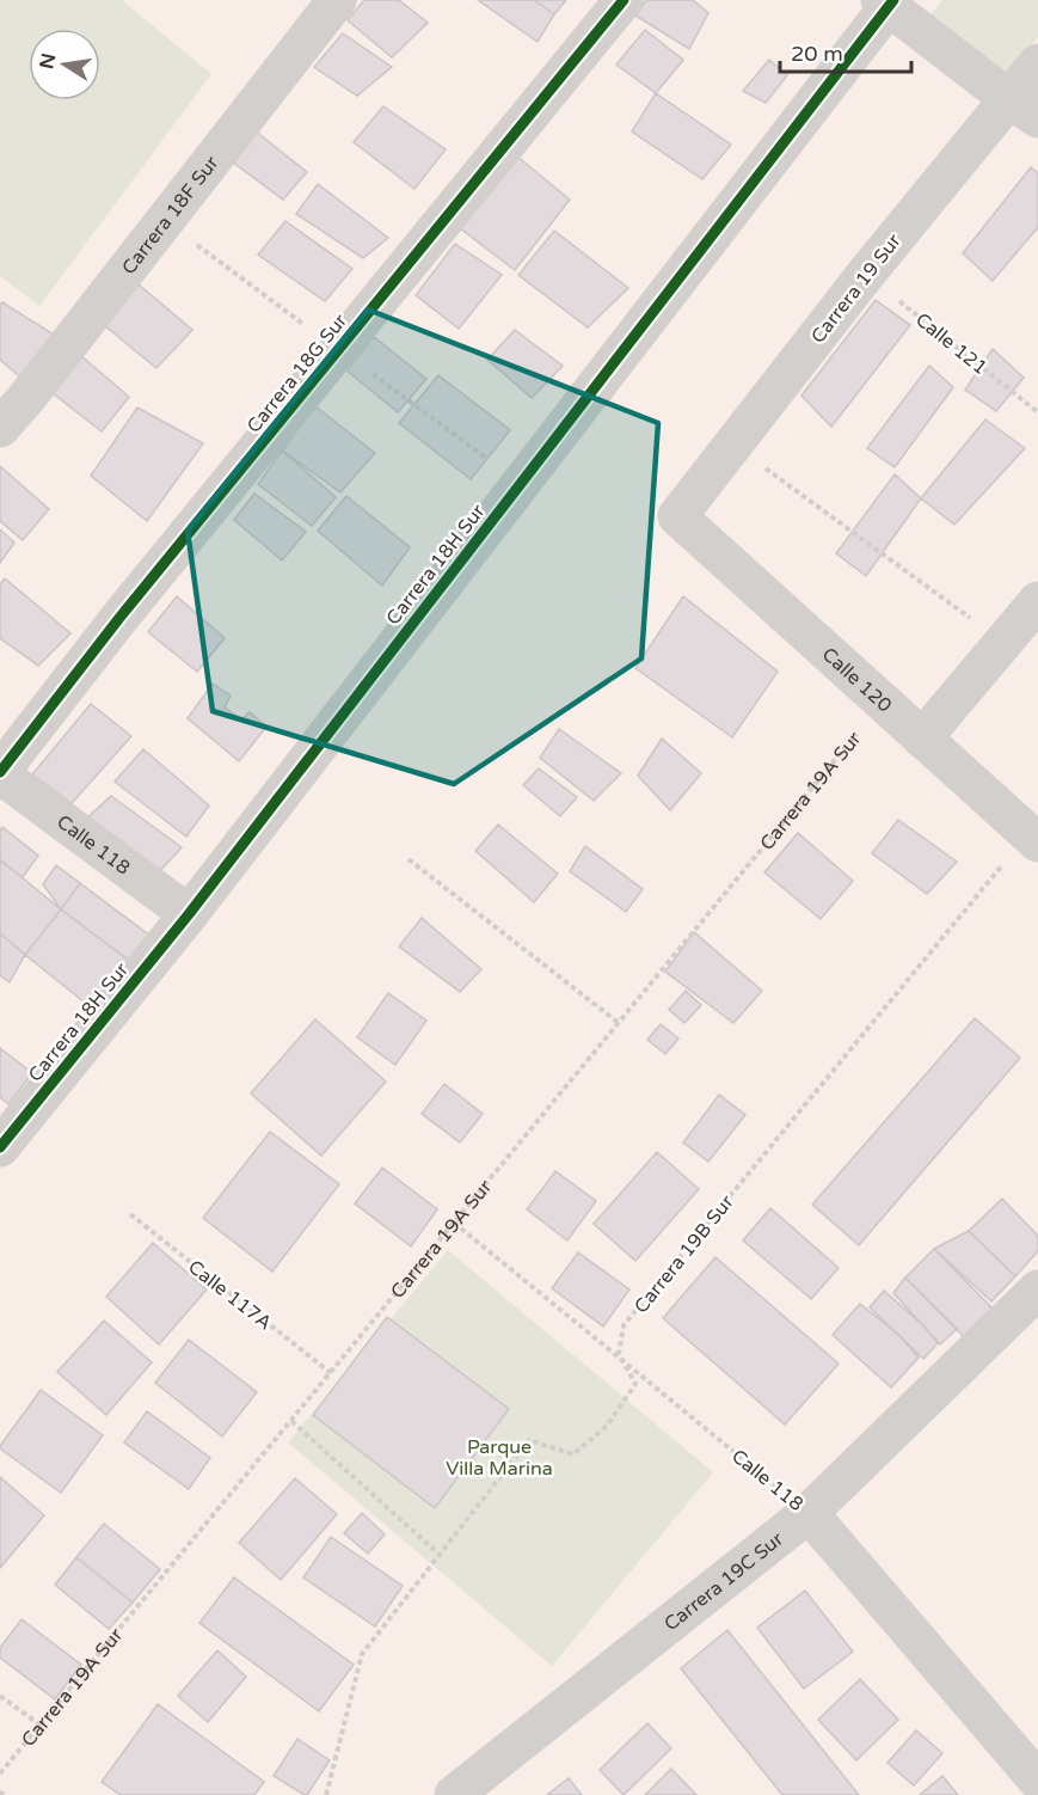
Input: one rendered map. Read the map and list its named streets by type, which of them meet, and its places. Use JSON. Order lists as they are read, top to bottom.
{
  "streets": {
    "street": [
      "Carrera 18F Sur",
      "Carrera 19 Sur",
      "Carrera 18G Sur",
      "Carrera 18H Sur",
      "Calle 120",
      "Calle 118",
      "Carrera 19C Sur"
    ],
    "path": [
      "Calle 121",
      "Carrera 19A Sur",
      "Carrera 19B Sur",
      "Calle 117A"
    ]
  },
  "crossings": [
    ["Carrera 19 Sur", "Calle 121"],
    ["Carrera 19 Sur", "Calle 120"],
    ["Carrera 18G Sur", "Calle 118"],
    ["Carrera 18H Sur", "Calle 118"],
    ["Calle 120", "Carrera 19A Sur"],
    ["Calle 120", "Carrera 19B Sur"],
    ["Carrera 19A Sur", "Calle 118"],
    ["Carrera 19A Sur", "Calle 117A"],
    ["Calle 118", "Carrera 19B Sur"],
    ["Calle 118", "Carrera 19C Sur"]
  ],
  "parks": ["Parque Villa Marina"],
  "scale_bar": "20 m",
  "north": "left"
}
